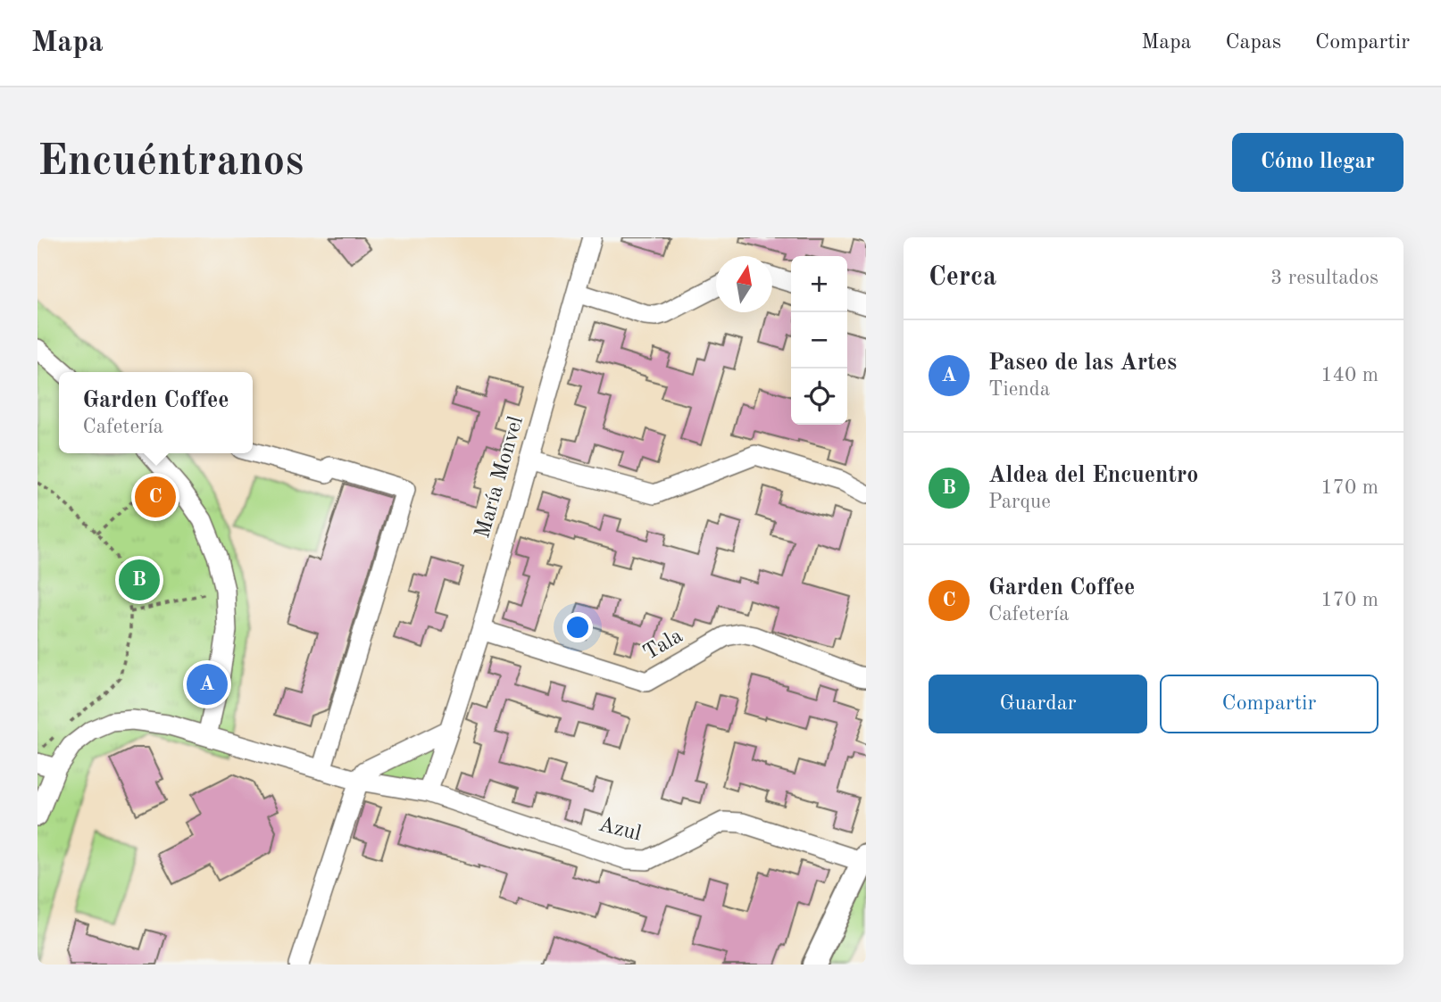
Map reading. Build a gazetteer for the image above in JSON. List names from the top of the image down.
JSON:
{
  "streets": {
    "street": ["María Monvel", "Tala", "Azul"]
  },
  "crossings": [
    ["María Monvel", "Tala"],
    ["María Monvel", "Azul"]
  ],
  "north": "top",
  "page": {
    "header": "Mapa",
    "nav": ["Mapa", "Capas", "Compartir"],
    "buttons": [
      "Cómo llegar",
      ["Guardar", "Compartir"]
    ],
    "title": "Encuéntranos",
    "heading": ["Cerca", "3 resultados"],
    "map_buttons": ["+", "−"],
    "list": [
      {
        "mark": "A",
        "name": "Paseo de las Artes",
        "note": "Tienda",
        "value": "140 m"
      },
      {
        "mark": "B",
        "name": "Aldea del Encuentro",
        "note": "Parque",
        "value": "170 m"
      },
      {
        "mark": "C",
        "name": "Garden Coffee",
        "note": "Cafetería",
        "value": "170 m"
      }
    ],
    "popup": ["Garden Coffee", "Cafetería"],
    "pins": ["C", "B", "A"]
  }
}
